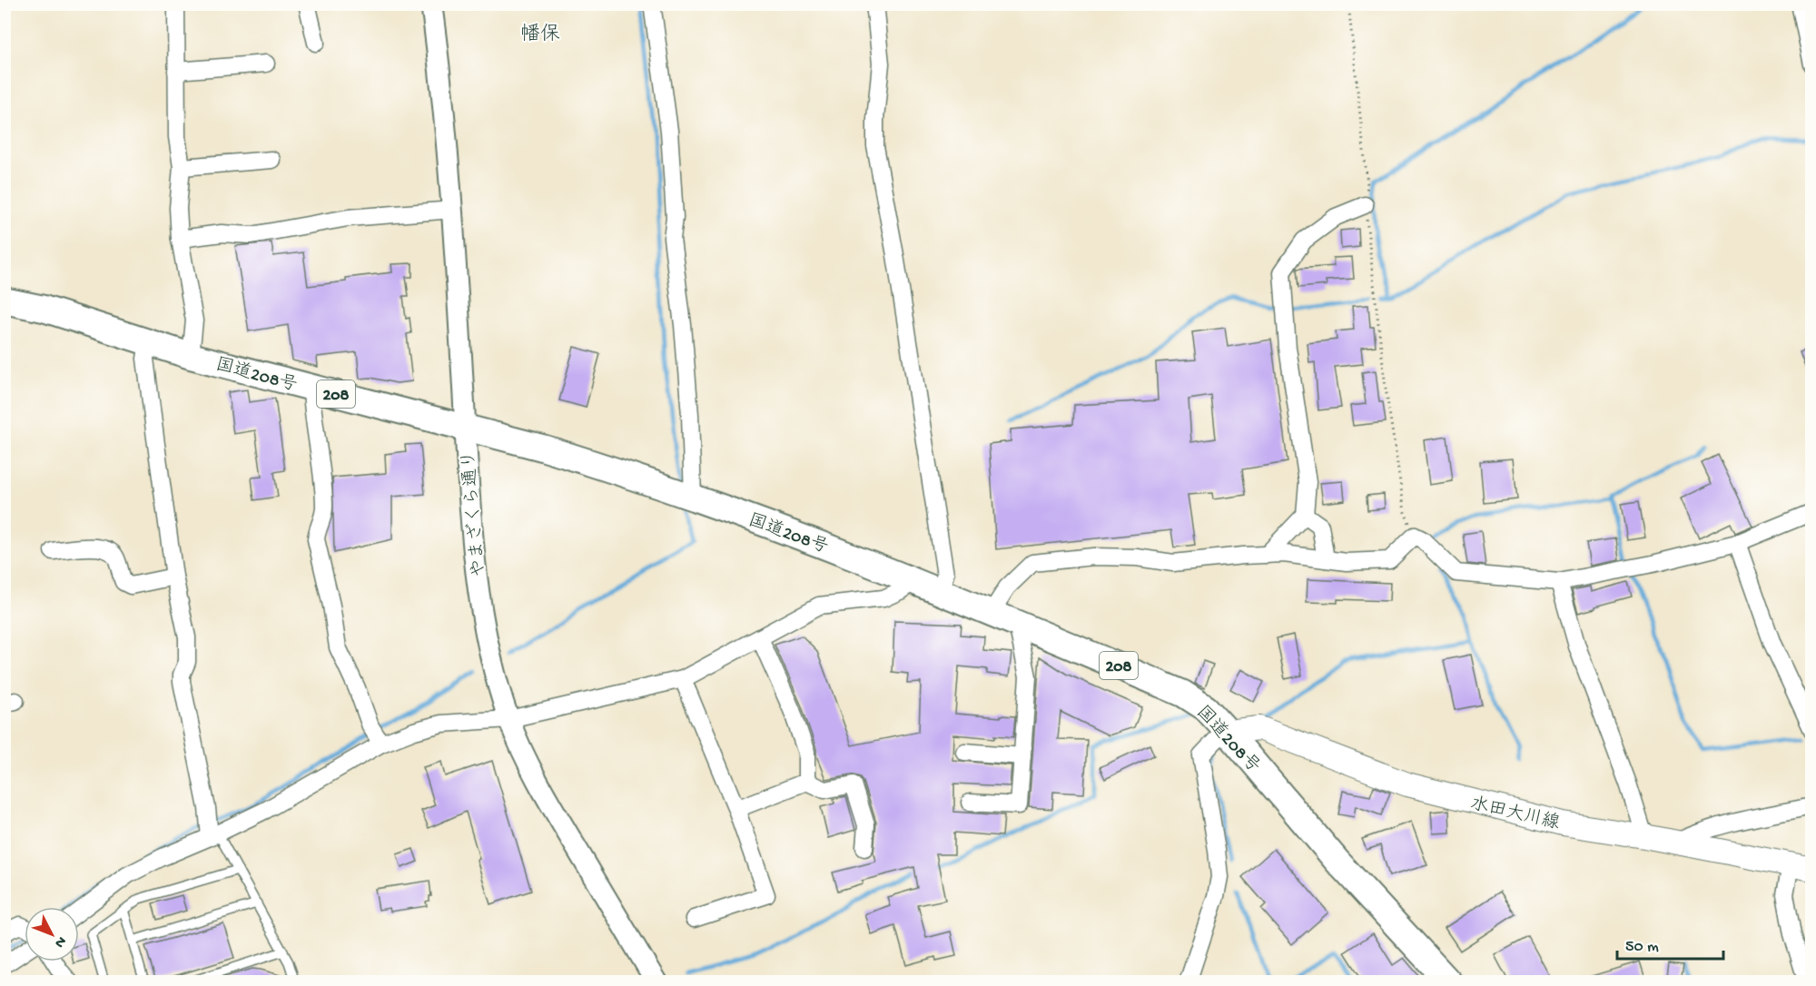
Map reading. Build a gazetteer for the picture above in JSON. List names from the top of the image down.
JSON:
{
  "streets": {
    "highway": ["国道208号", "208"],
    "main road": ["水田大川線"],
    "street": ["やまざくら通り"]
  },
  "crossings": [
    ["国道208号", "やまざくら通り"],
    ["国道208号", "水田大川線"]
  ],
  "districts": ["幡保"],
  "scale_bar": "50 m",
  "north": "bottom right"
}
